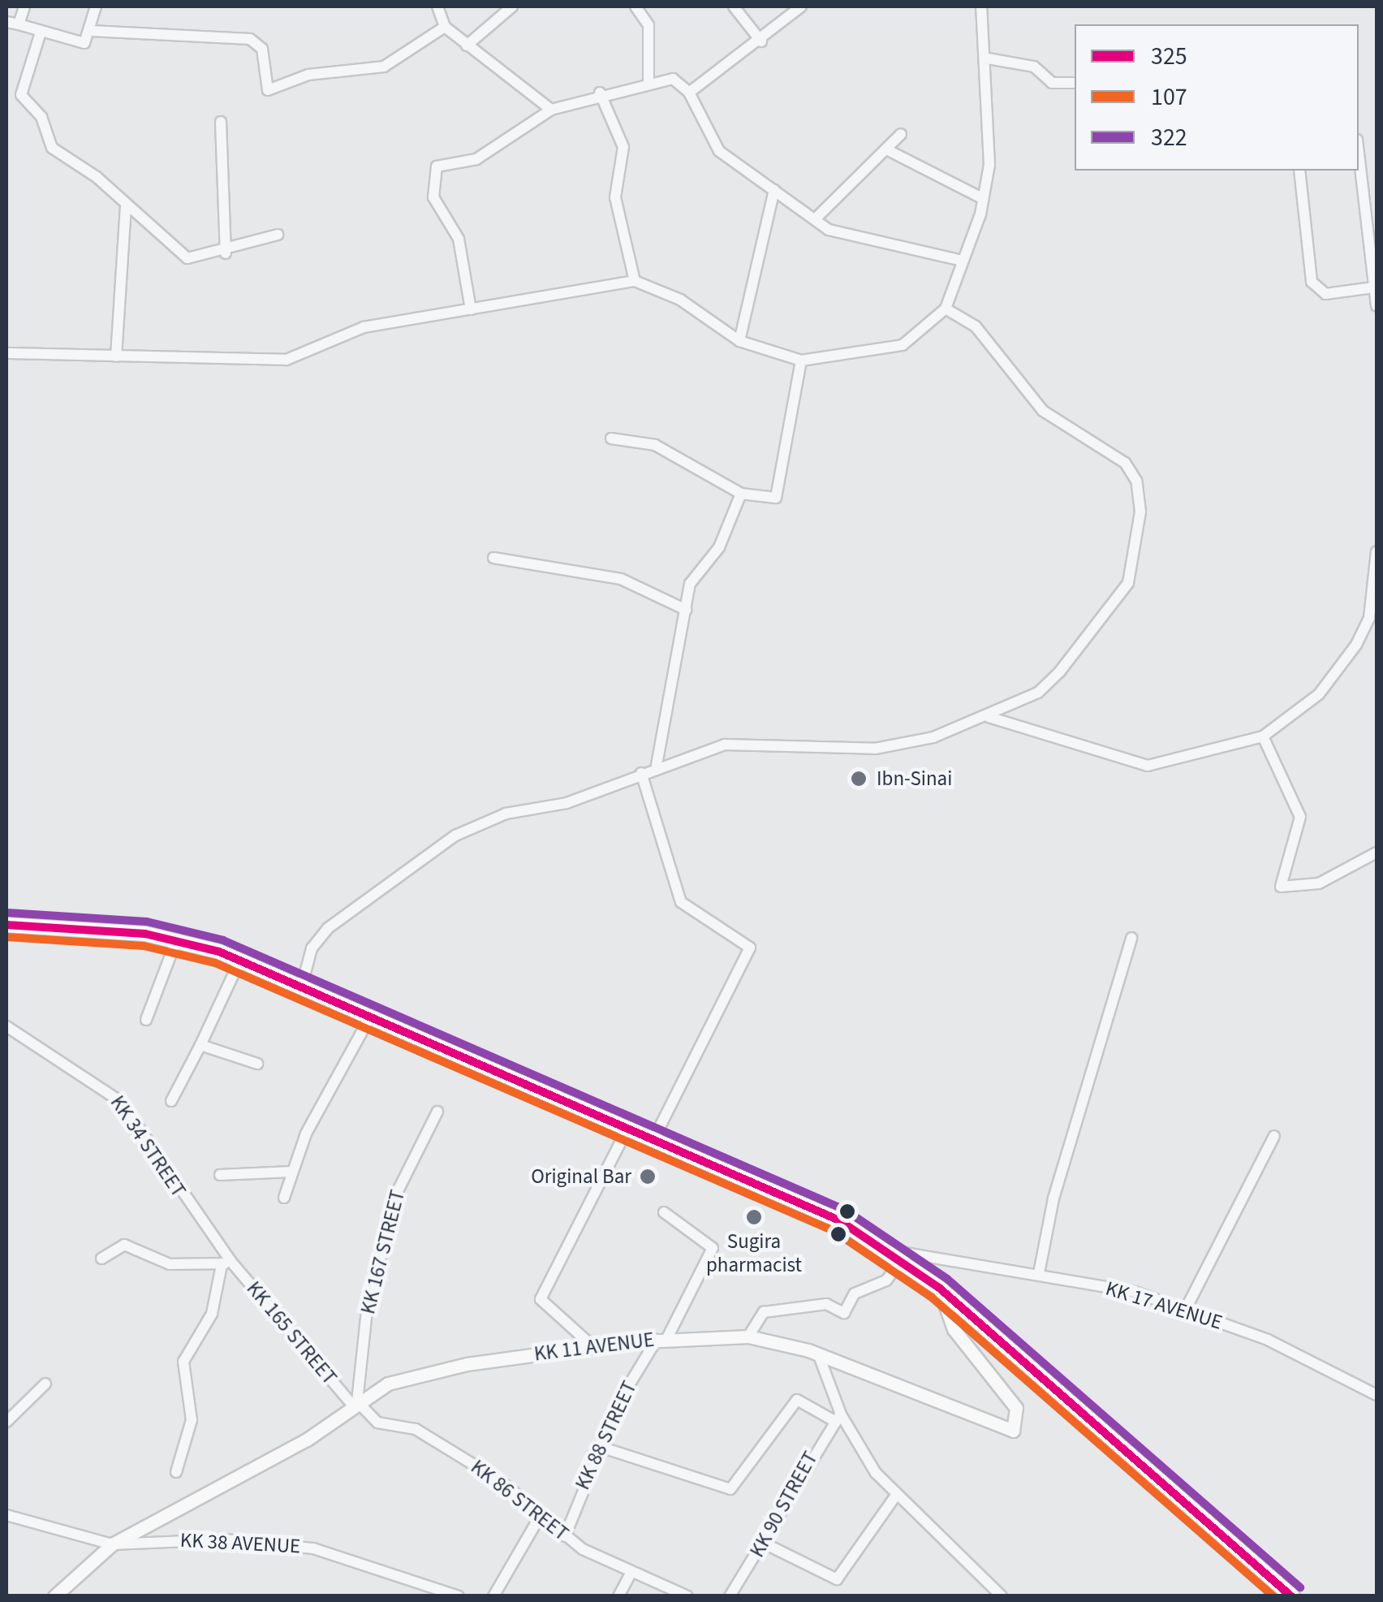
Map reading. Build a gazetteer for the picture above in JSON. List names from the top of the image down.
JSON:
{
  "streets": {
    "main road": ["KK 11 AVENUE"],
    "street": [
      "KK 34 STREET",
      "KK 167 STREET",
      "KK 17 AVENUE",
      "KK 165 STREET",
      "KK 88 STREET",
      "KK 86 STREET",
      "KK 90 STREET",
      "KK 38 AVENUE"
    ]
  },
  "crossings": [
    ["KK 34 STREET", "KK 165 STREET"],
    ["KK 167 STREET", "KK 165 STREET"],
    ["KK 167 STREET", "KK 11 AVENUE"],
    ["KK 167 STREET", "KK 86 STREET"],
    ["KK 165 STREET", "KK 11 AVENUE"],
    ["KK 165 STREET", "KK 86 STREET"],
    ["KK 11 AVENUE", "KK 88 STREET"],
    ["KK 11 AVENUE", "KK 86 STREET"],
    ["KK 11 AVENUE", "KK 38 AVENUE"],
    ["KK 88 STREET", "KK 86 STREET"]
  ],
  "places": ["Ibn-Sinai", "Original Bar", "Sugira pharmacist"],
  "lines": ["transit line 322", "transit line 325", "transit line 107"],
  "legend": ["325", "107", "322"]
}
